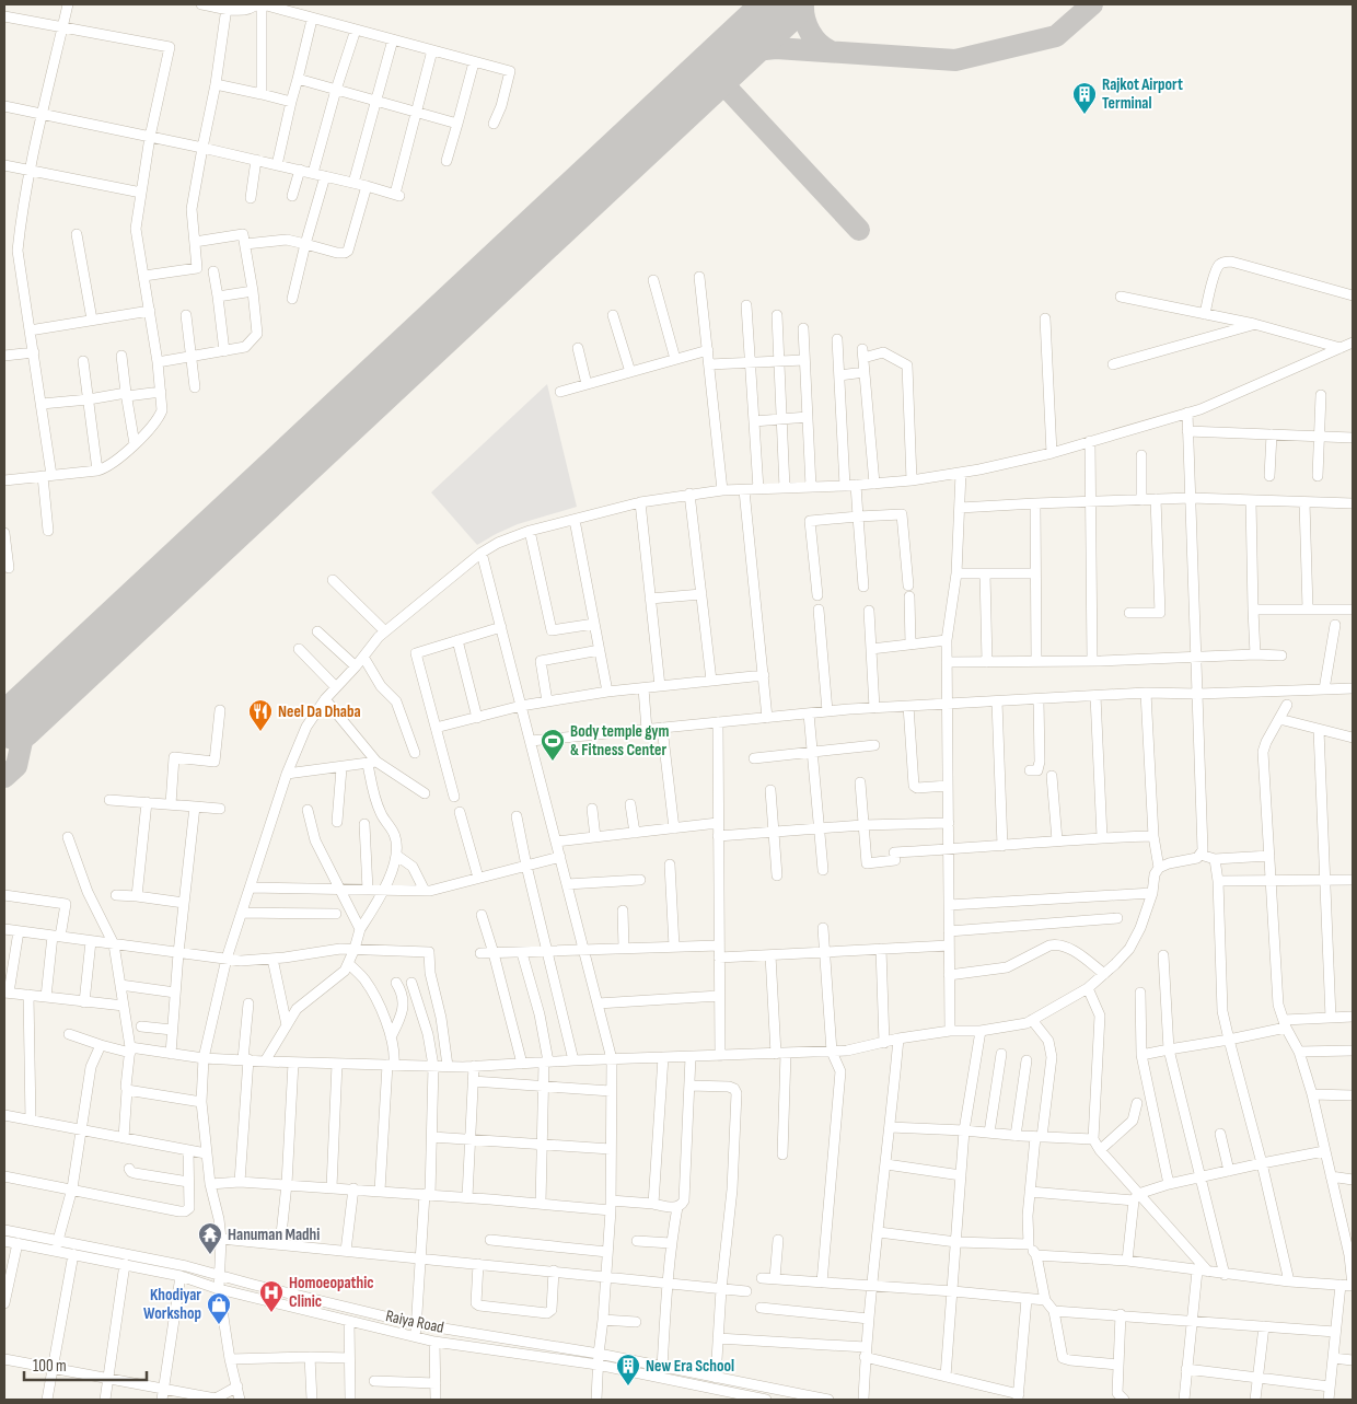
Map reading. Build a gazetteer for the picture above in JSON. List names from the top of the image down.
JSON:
{
  "streets": {
    "street": ["Raiya Road"]
  },
  "places": {
    "building": ["Rajkot Airport Terminal", "New Era School"],
    "restaurant": ["Neel Da Dhaba"],
    "sports": ["Body temple gym & Fitness Center"],
    "temple": ["Hanuman Madhi"],
    "hospital": ["Homoeopathic Clinic"],
    "shop": ["Khodiyar Workshop"]
  },
  "scale_bar": "100 m"
}
